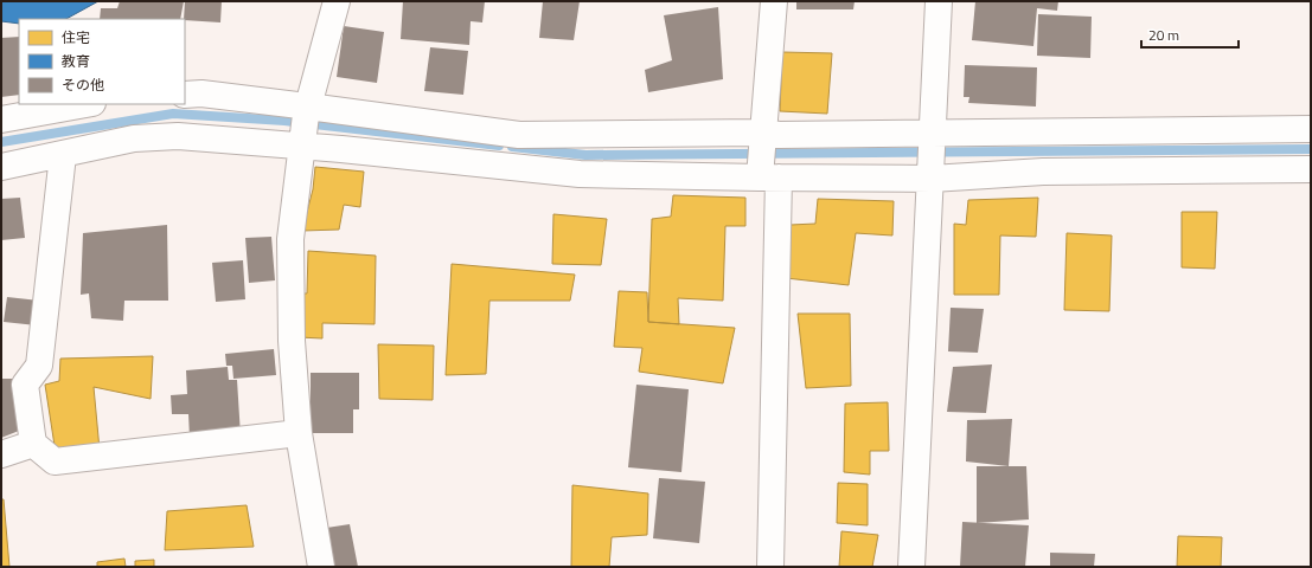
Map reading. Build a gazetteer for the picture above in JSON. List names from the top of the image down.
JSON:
{
  "legend": ["住宅", "教育", "その他"],
  "scale_bar": "20 m"
}
